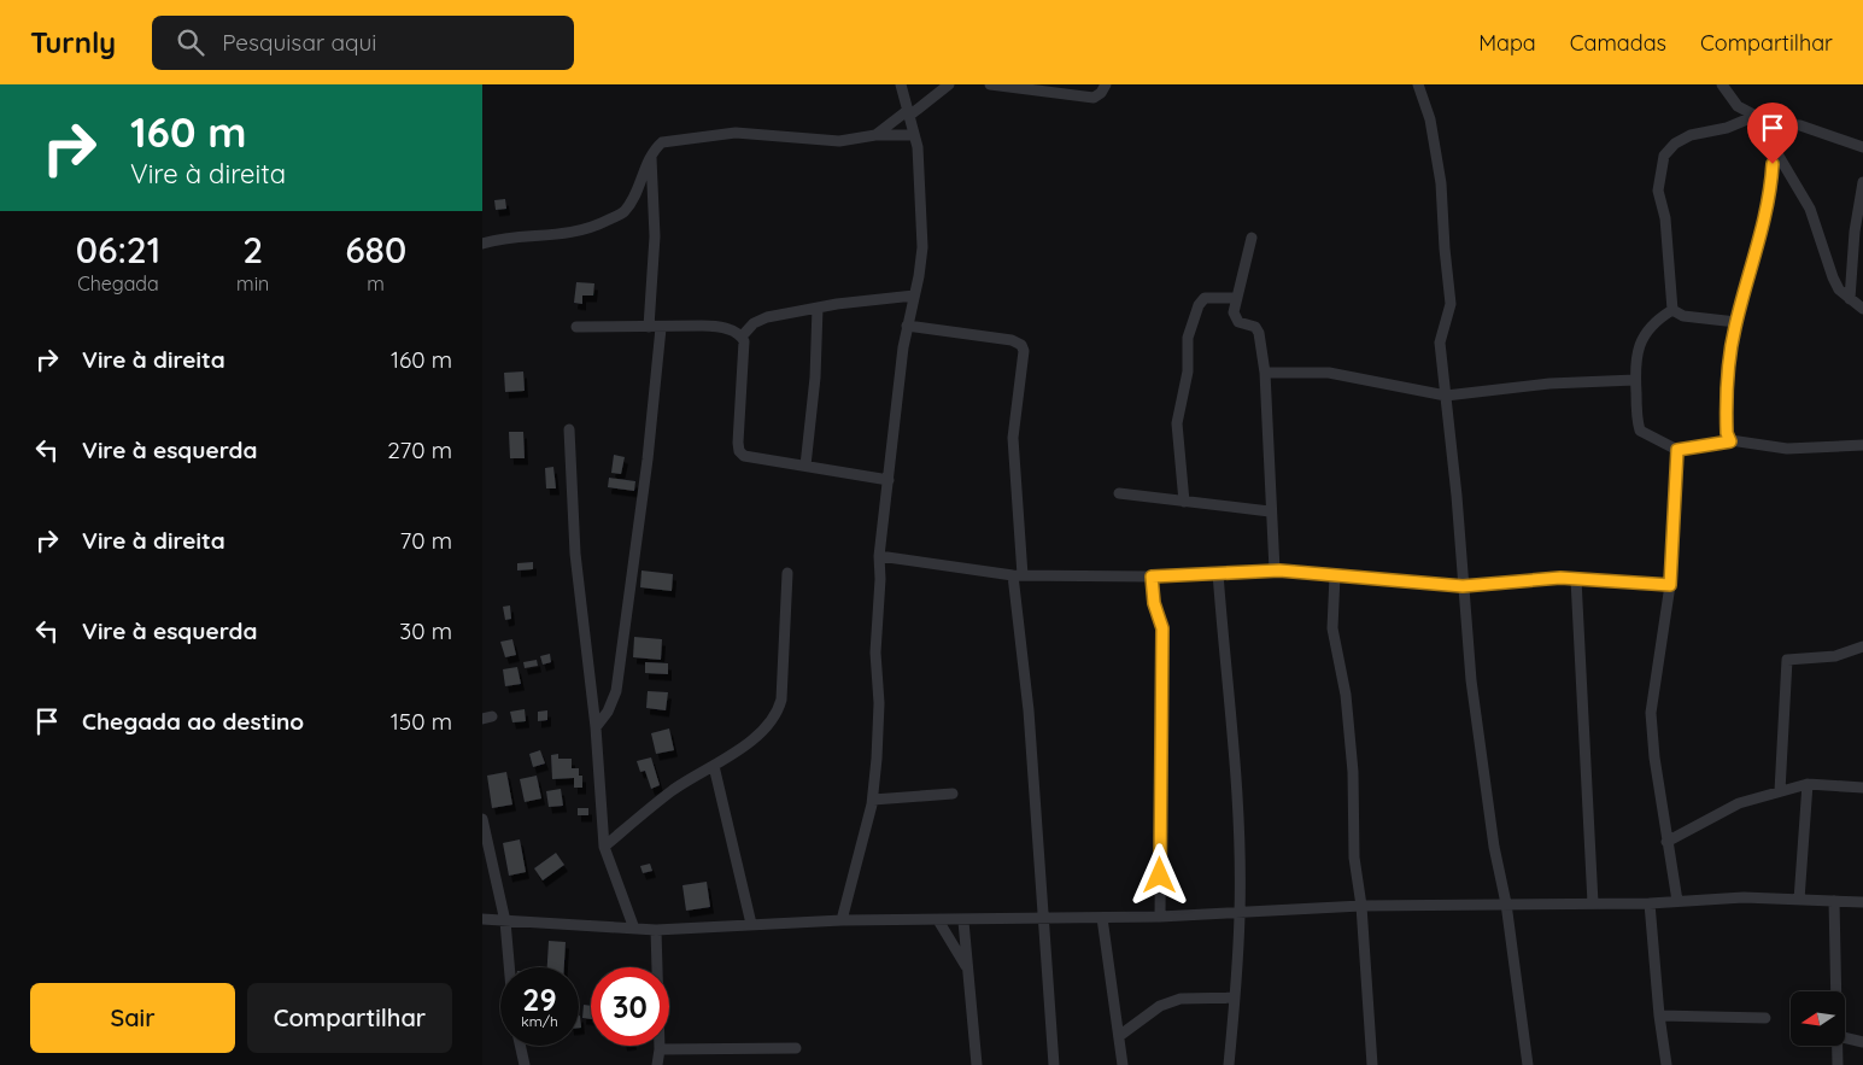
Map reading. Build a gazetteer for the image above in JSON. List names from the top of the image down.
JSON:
{
  "north": "left",
  "page": {
    "header": "Turnly",
    "search": "Pesquisar aqui",
    "nav": ["Mapa", "Camadas", "Compartilhar"],
    "turn": ["160 m", "Vire à direita"],
    "eta": [
      "06:21",
      "Chegada",
      "2",
      "min",
      "680",
      "m"
    ],
    "list": [
      {
        "name": "Vire à direita",
        "value": "160 m"
      },
      {
        "name": "Vire à esquerda",
        "value": "270 m"
      },
      {
        "name": "Vire à direita",
        "value": "70 m"
      },
      {
        "name": "Vire à esquerda",
        "value": "30 m"
      },
      {
        "name": "Chegada ao destino",
        "value": "150 m"
      }
    ],
    "speed": "29 km/h",
    "limit": "30",
    "buttons": ["Sair", "Compartilhar"]
  }
}
